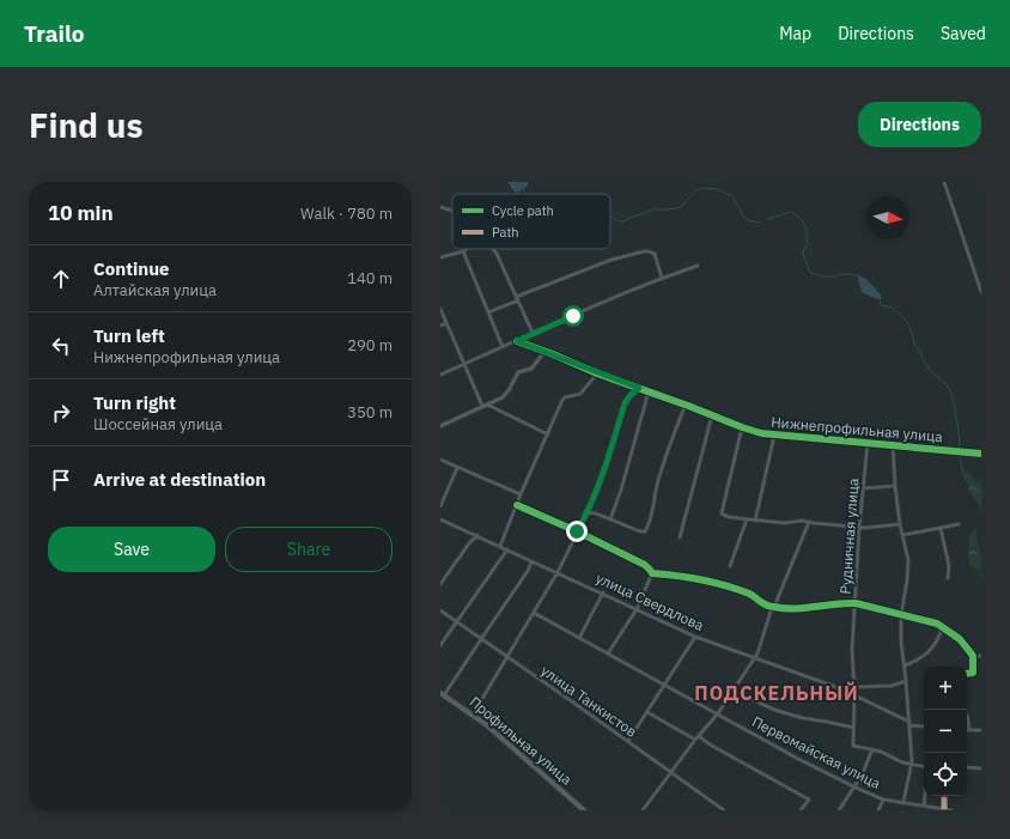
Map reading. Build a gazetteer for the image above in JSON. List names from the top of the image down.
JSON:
{
  "streets": {
    "main road": ["Профильная улица"],
    "street": [
      "Нижнепрофильная улица",
      "Рудничная улица",
      "улица Свердлова",
      "улица Танкистов",
      "Первомайская улица"
    ]
  },
  "crossings": [
    ["Нижнепрофильная улица", "Рудничная улица"],
    ["Рудничная улица", "улица Свердлова"]
  ],
  "districts": ["ПОДСКЕЛЬНЫЙ"],
  "legend": ["Cycle path", "Path"],
  "north": "right",
  "page": {
    "header": "Trailo",
    "nav": ["Map", "Directions", "Saved"],
    "buttons": [
      "Directions",
      ["Save", "Share"]
    ],
    "title": "Find us",
    "heading": ["10 min", "Walk · 780 m"],
    "list": [
      ["Continue", "Алтайская улица", "140 m"],
      ["Turn left", "Нижнепрофильная улица", "290 m"],
      ["Turn right", "Шоссейная улица", "350 m"],
      "Arrive at destination"
    ],
    "map_buttons": ["+", "−"]
  }
}
